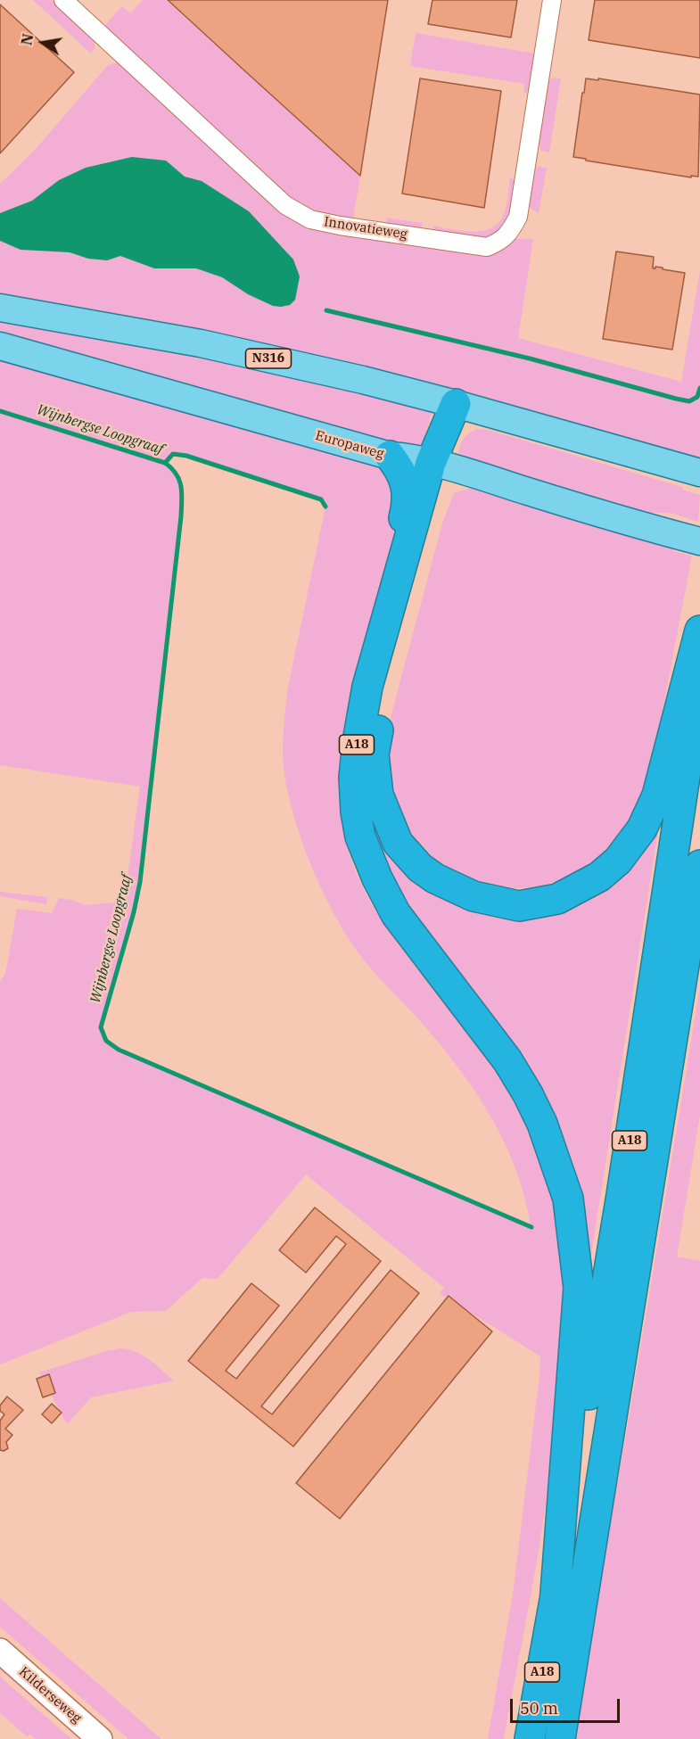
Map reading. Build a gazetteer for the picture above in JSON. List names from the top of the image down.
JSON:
{
  "streets": {
    "highway": ["A18"],
    "main road": ["N316", "Europaweg"],
    "street": ["Innovatieweg", "Kilderseweg"]
  },
  "crossings": [
    ["N316", "A18"],
    ["Europaweg", "A18"]
  ],
  "water": ["Wijnbergse Loopgraaf"],
  "scale_bar": "50 m",
  "north": "left"
}
